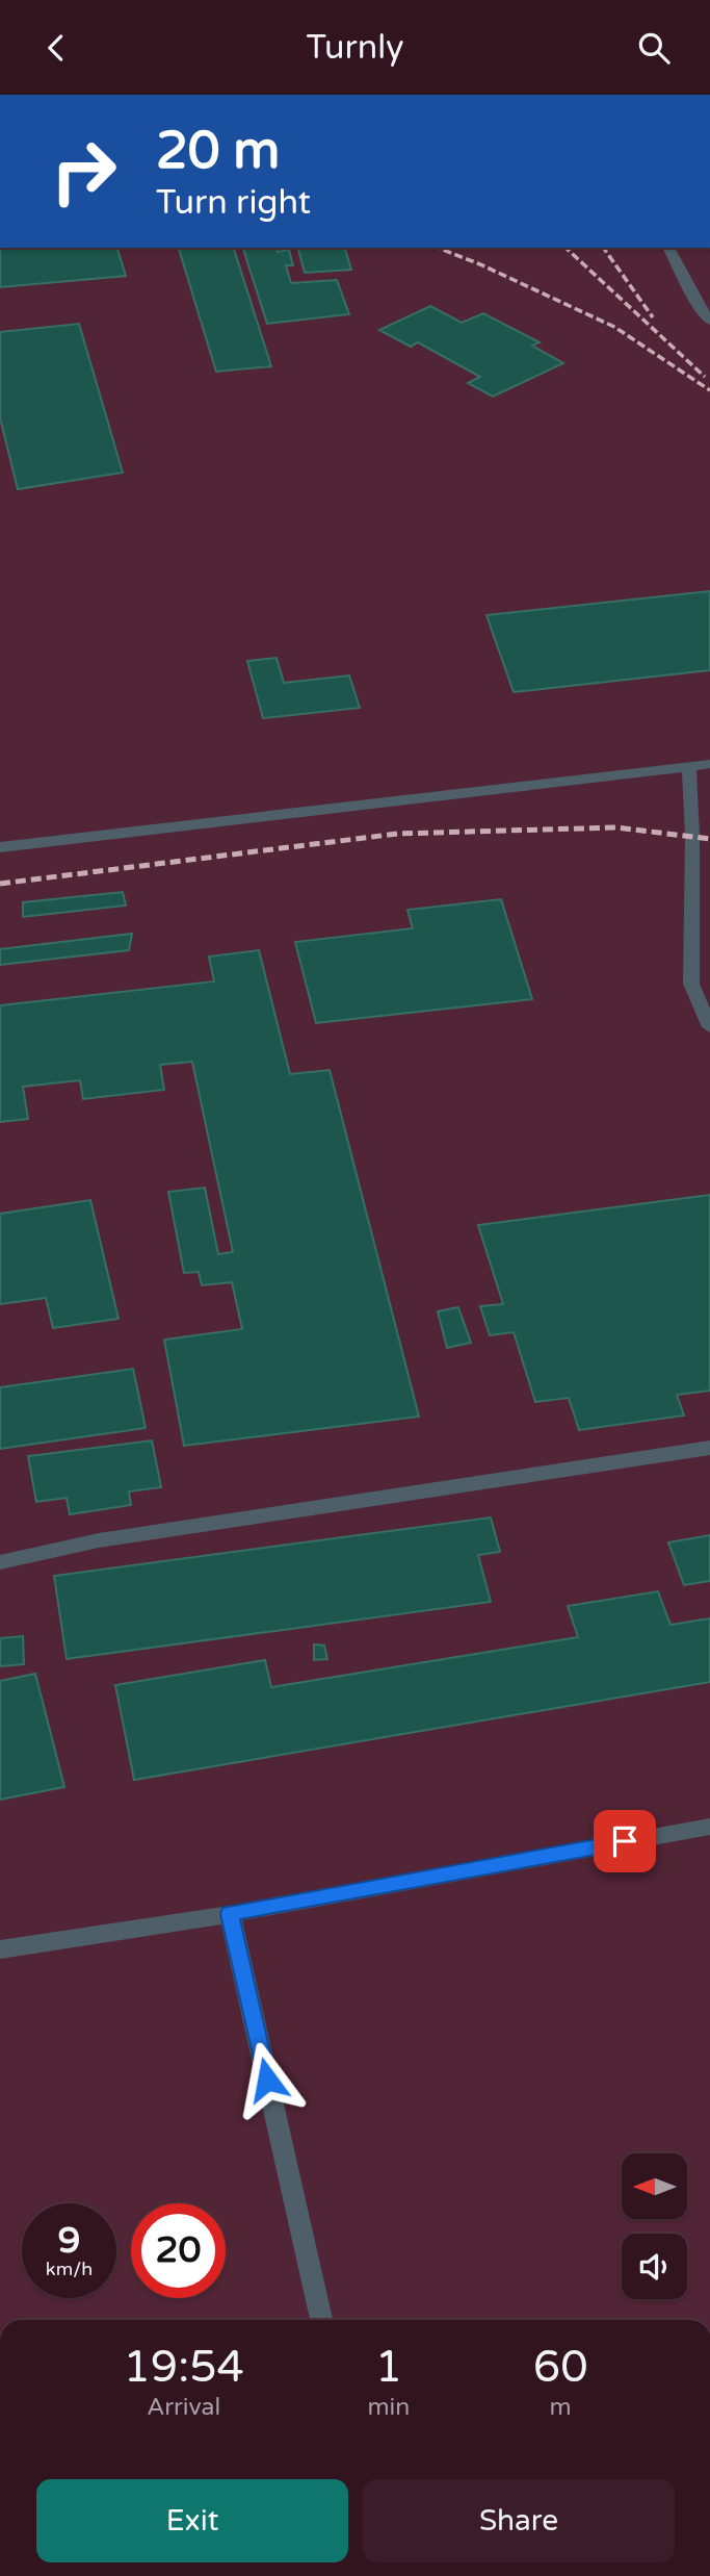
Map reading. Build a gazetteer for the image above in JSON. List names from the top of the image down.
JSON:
{
  "north": "left",
  "page": {
    "header": "Turnly",
    "turn": ["20 m", "Turn right"],
    "speed": "9 km/h",
    "limit": "20",
    "eta": [
      "19:54",
      "Arrival",
      "1",
      "min",
      "60",
      "m"
    ],
    "buttons": ["Exit", "Share"]
  }
}
